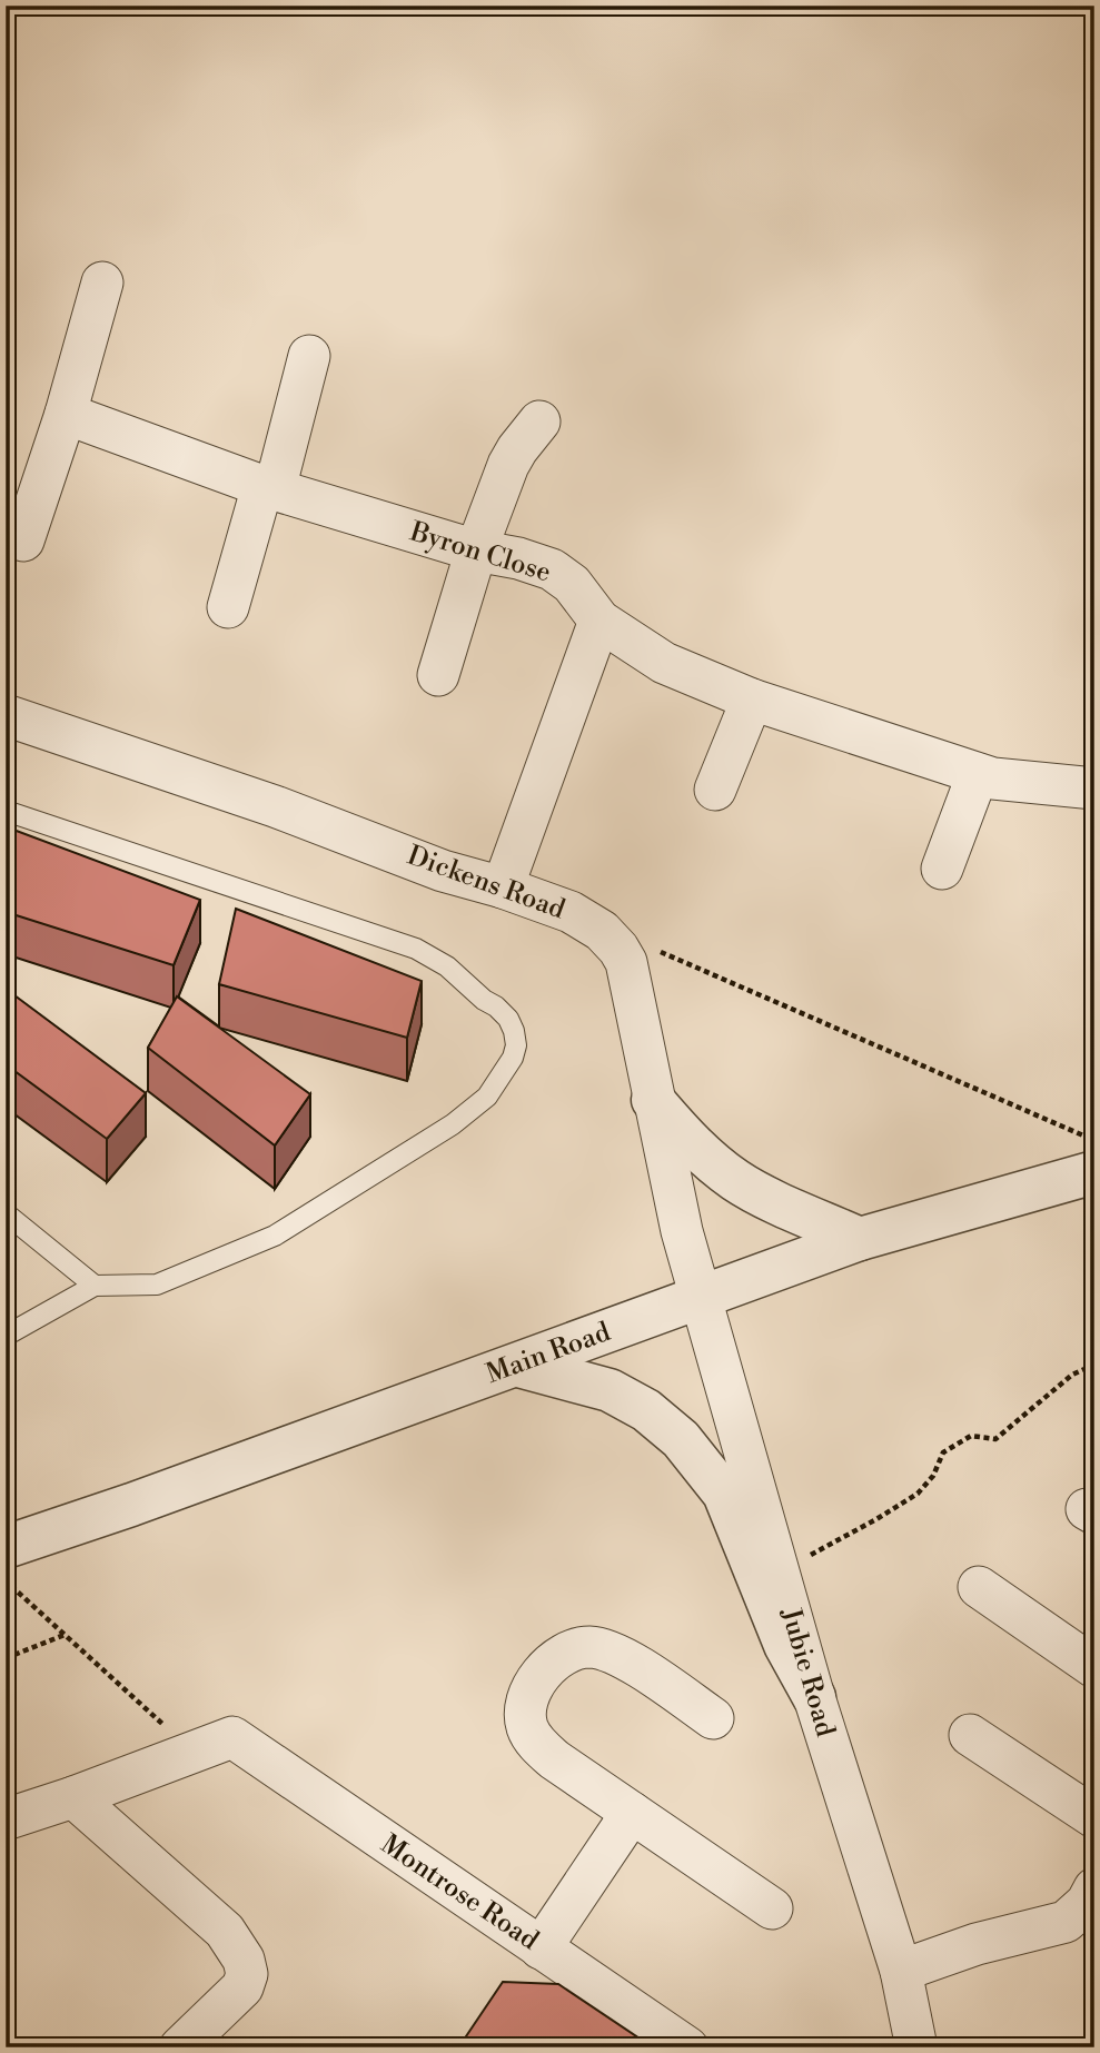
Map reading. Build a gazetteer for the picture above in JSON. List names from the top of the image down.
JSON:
{
  "streets": {
    "street": [
      "Byron Close",
      "Dickens Road",
      "Main Road",
      "Jubie Road",
      "Montrose Road"
    ]
  },
  "crossings": [
    ["Dickens Road", "Main Road"],
    ["Dickens Road", "Jubie Road"],
    ["Main Road", "Jubie Road"]
  ]
}
